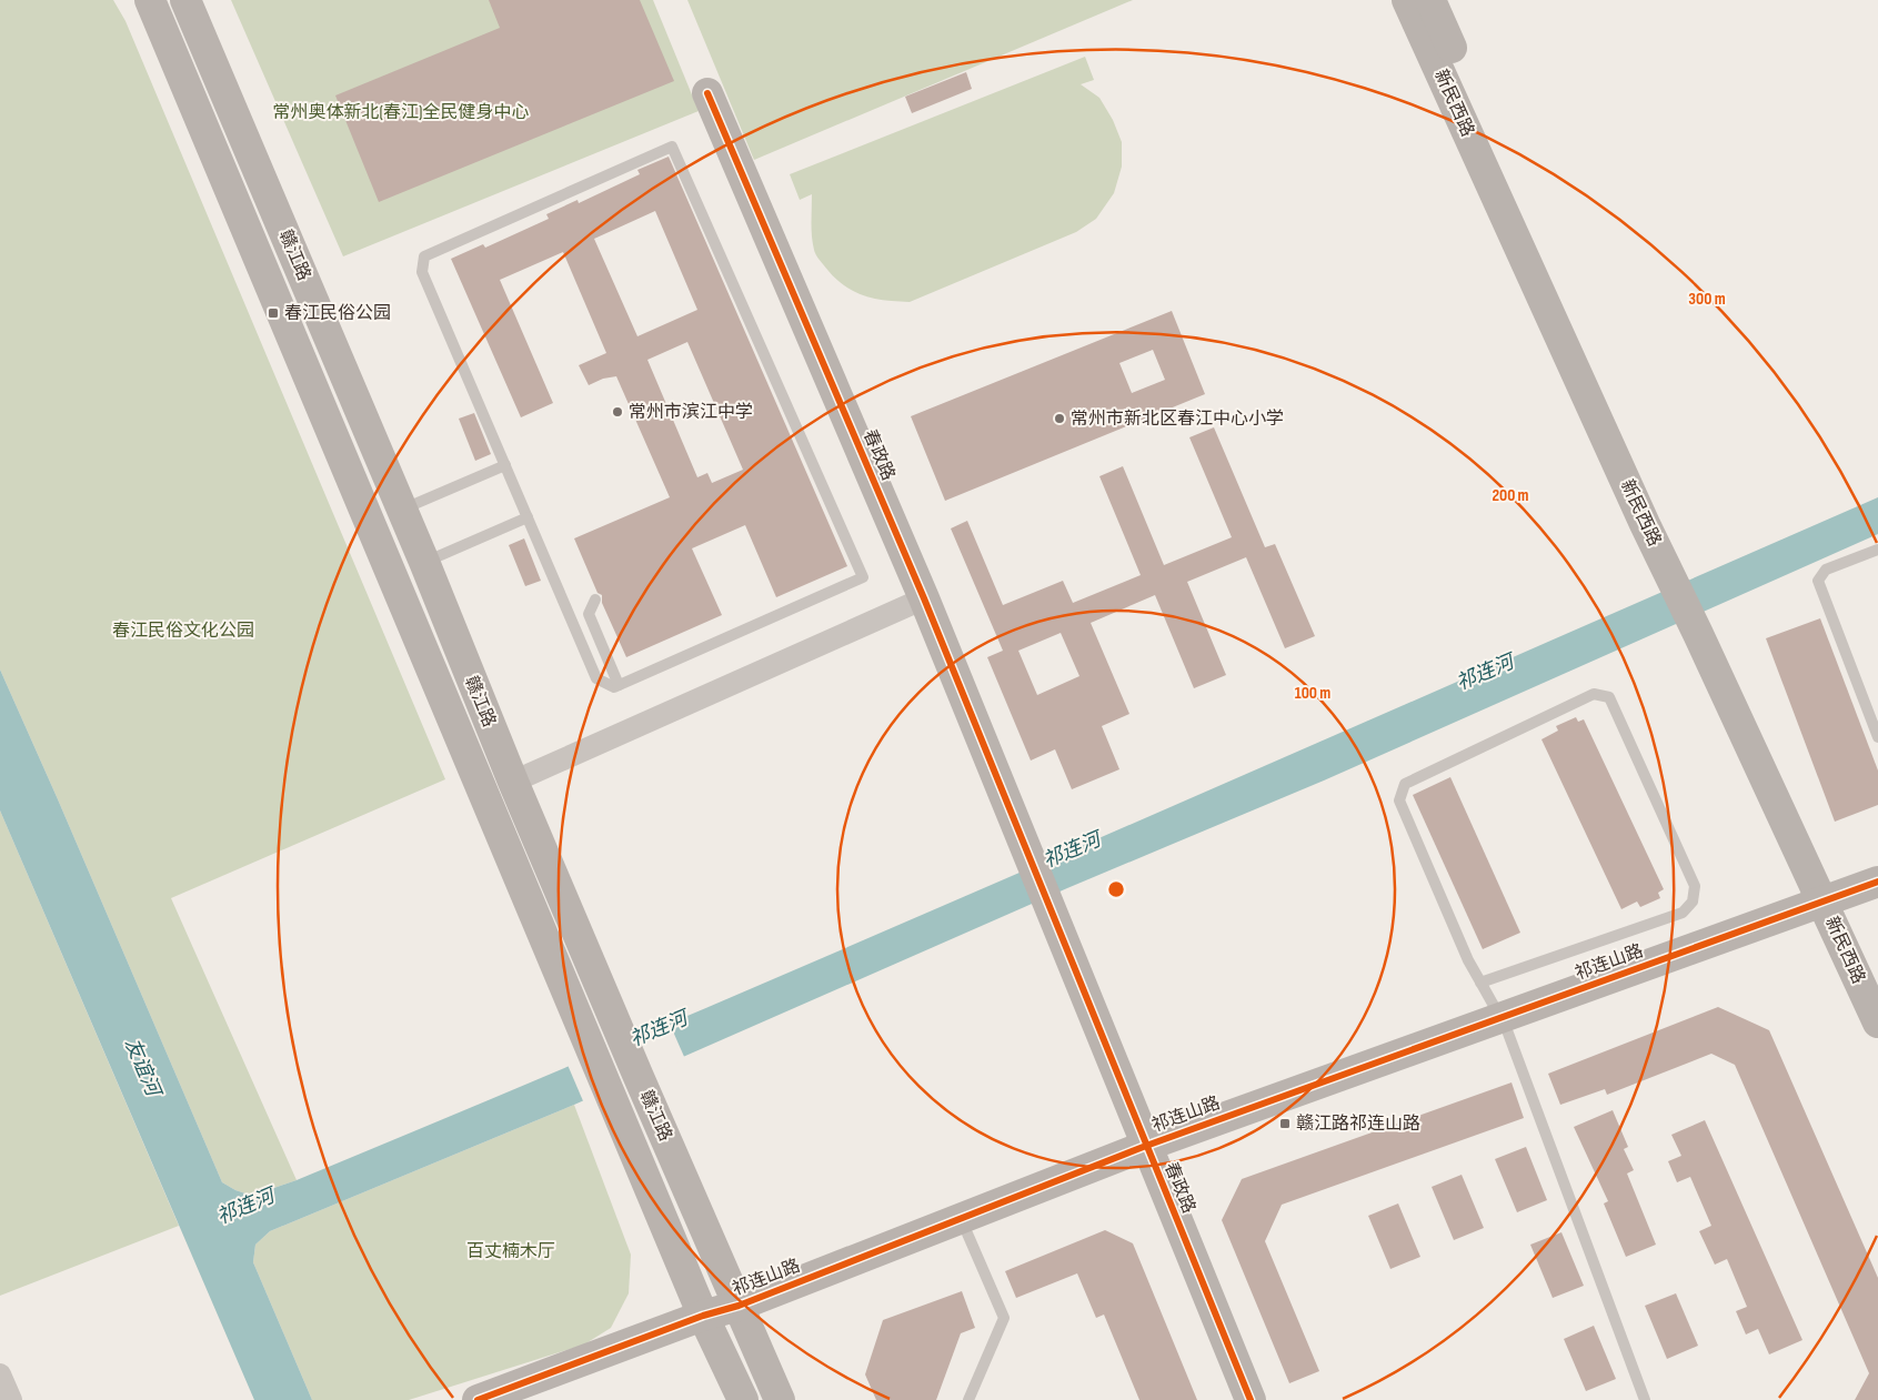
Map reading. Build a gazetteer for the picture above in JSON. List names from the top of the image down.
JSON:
{
  "streets": {
    "street": [
      "新民西路",
      "赣江路",
      "春政路",
      "祁连山路"
    ]
  },
  "crossings": [
    ["新民西路", "祁连山路"],
    ["赣江路", "祁连山路"],
    ["春政路", "祁连山路"]
  ],
  "water": ["祁连河", "友谊河"],
  "parks": ["常州奥体新北(春江)全民健身中心", "春江民俗文化公园", "百丈楠木厅"],
  "places": {
    "transit": ["春江民俗公园", "赣江路祁连山路"],
    "other": ["常州市滨江中学", "常州市新北区春江中心小学"]
  },
  "rings": ["300 m", "200 m", "100 m"]
}
